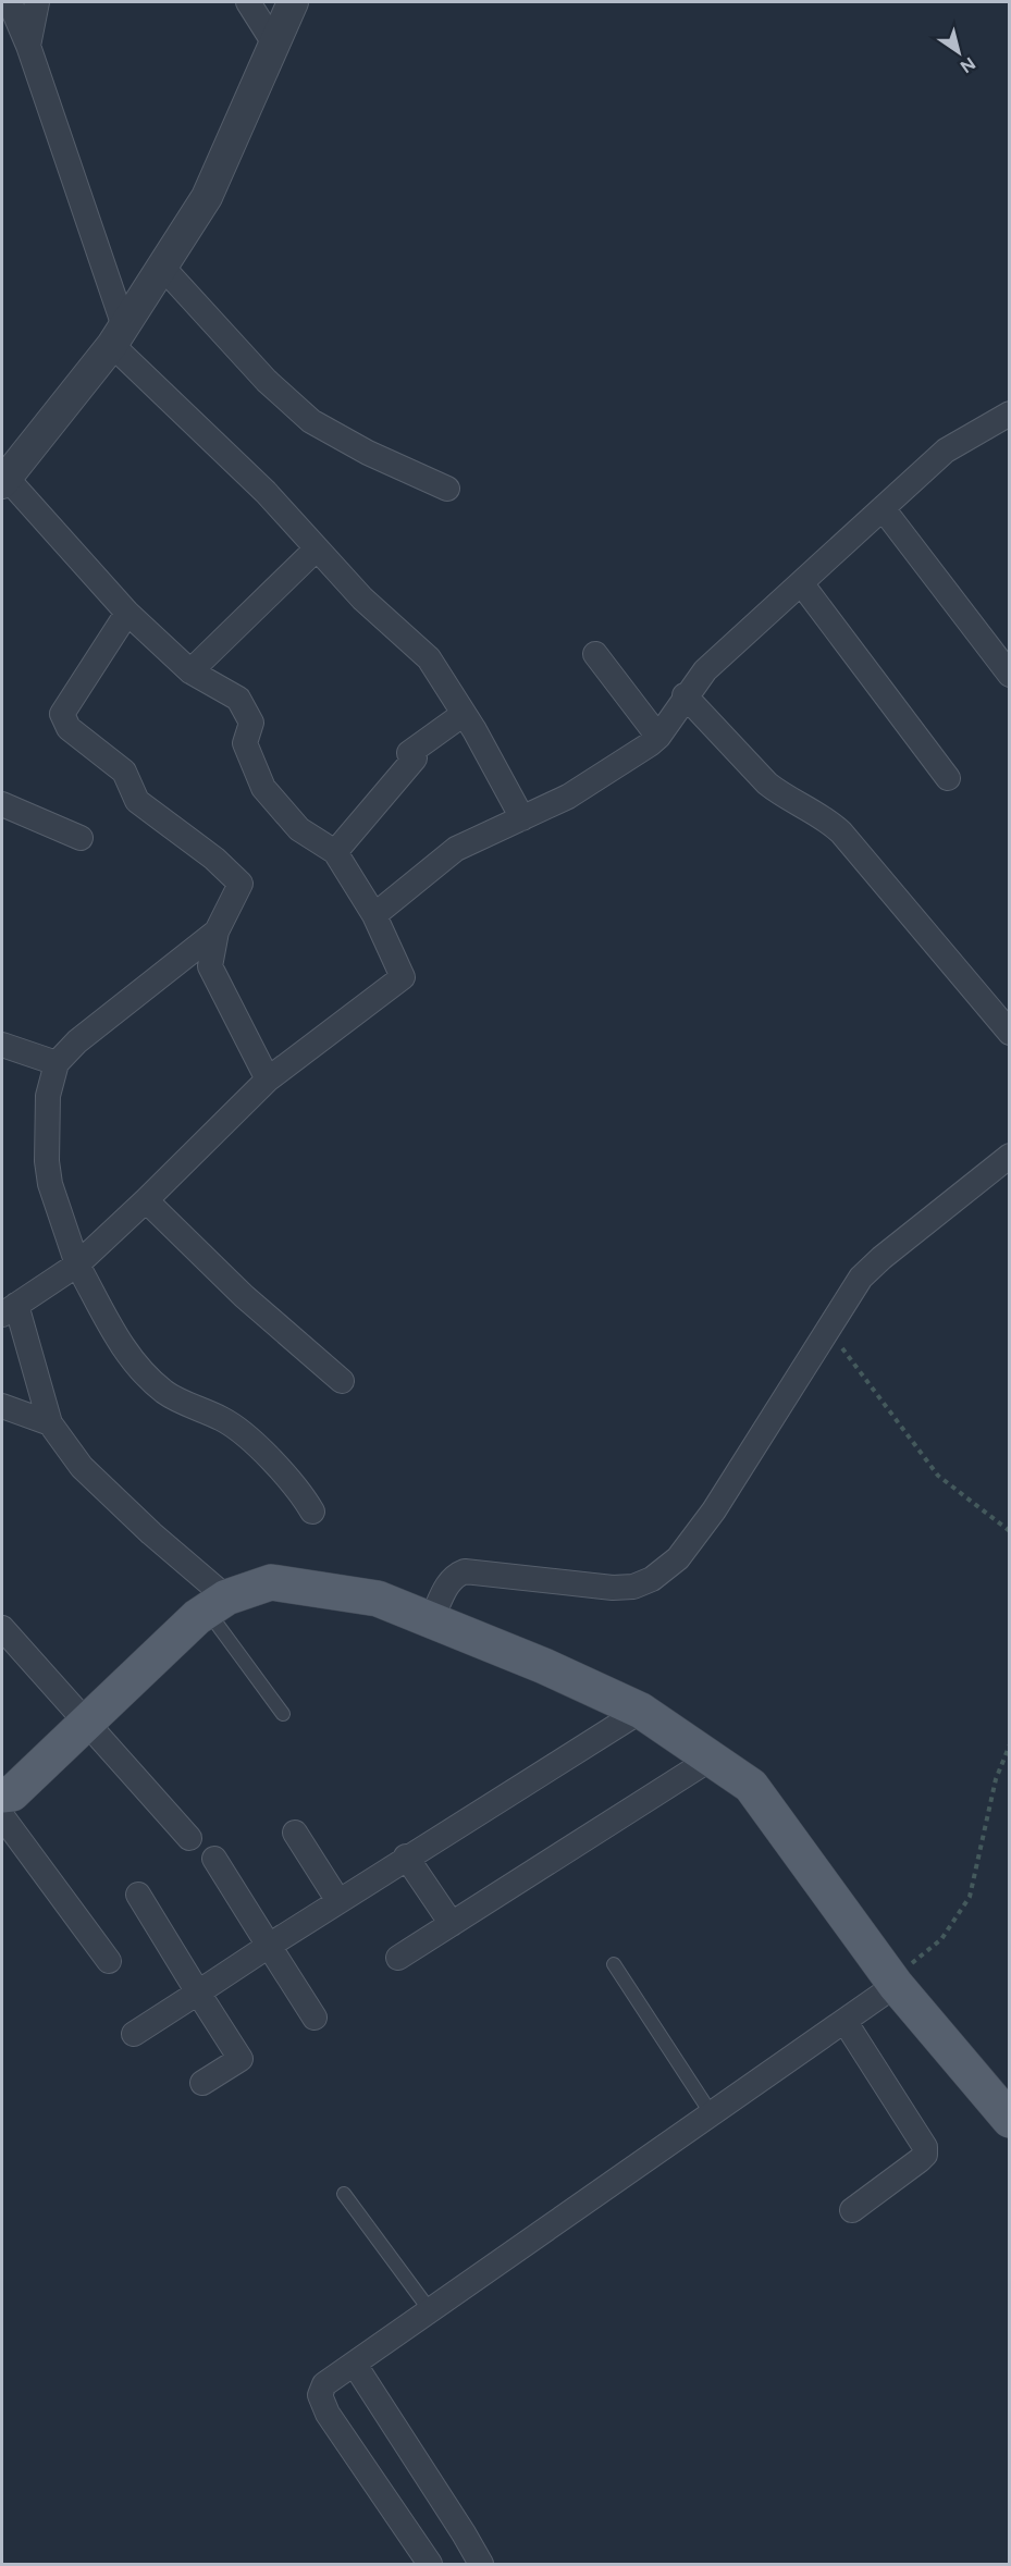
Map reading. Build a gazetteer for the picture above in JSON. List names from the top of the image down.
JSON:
{
  "north": "bottom right"
}
